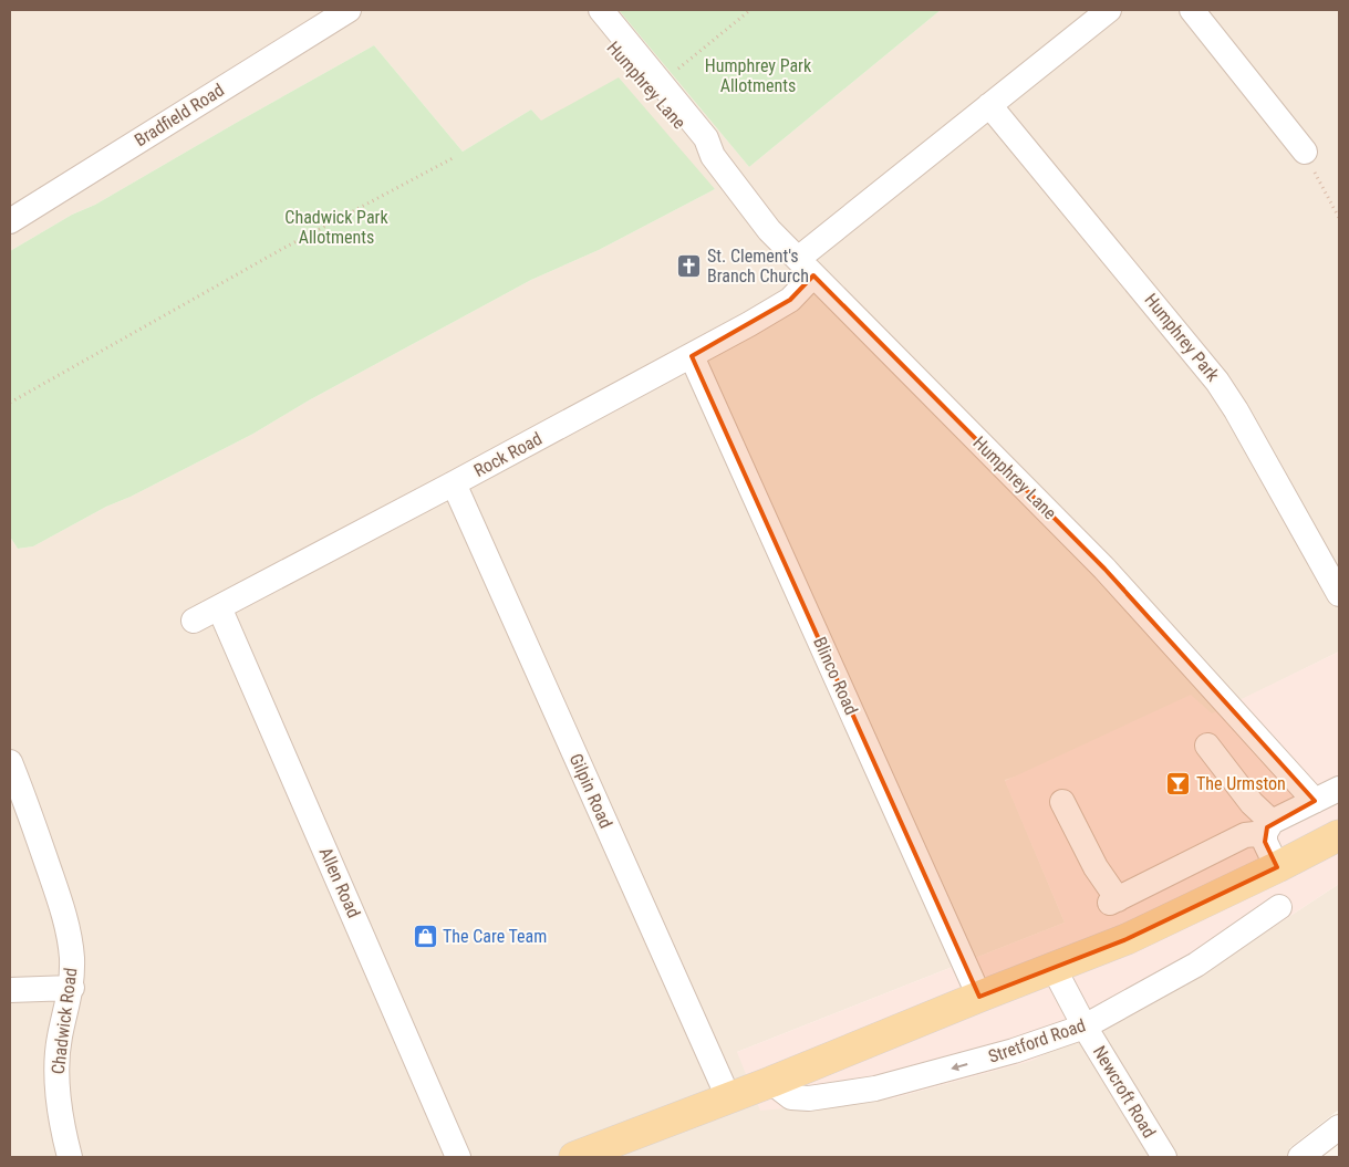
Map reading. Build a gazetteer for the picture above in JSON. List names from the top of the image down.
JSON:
{
  "streets": {
    "street": [
      "Humphrey Lane",
      "Bradfield Road",
      "Humphrey Park",
      "Rock Road",
      "Blinco Road",
      "Gilpin Road",
      "Allen Road",
      "Chadwick Road",
      "Stretford Road",
      "Newcroft Road"
    ]
  },
  "crossings": [
    ["Humphrey Lane", "Rock Road"],
    ["Rock Road", "Blinco Road"],
    ["Rock Road", "Gilpin Road"],
    ["Rock Road", "Allen Road"],
    ["Stretford Road", "Newcroft Road"]
  ],
  "one_way": ["Stretford Road"],
  "parks": ["Humphrey Park Allotments", "Chadwick Park Allotments"],
  "places": {
    "church": ["St. Clement's Branch Church"],
    "bar": ["The Urmston"],
    "shop": ["The Care Team"]
  }
}
